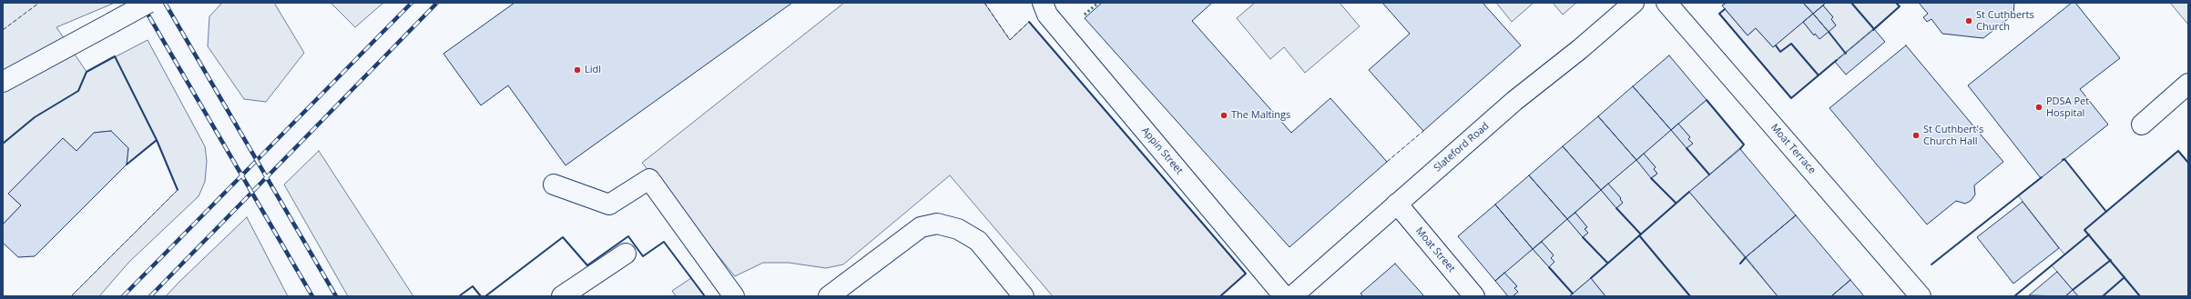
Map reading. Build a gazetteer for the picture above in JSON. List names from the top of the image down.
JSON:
{
  "streets": {
    "street": [
      "Slateford Road",
      "Moat Terrace",
      "Appin Street",
      "Moat Street"
    ]
  },
  "crossings": [
    ["Slateford Road", "Moat Street"]
  ],
  "places": [
    "St Cuthberts Church",
    "Lidl",
    "PDSA Pet Hospital",
    "The Maltings",
    "St Cuthbert's Church Hall"
  ]
}
